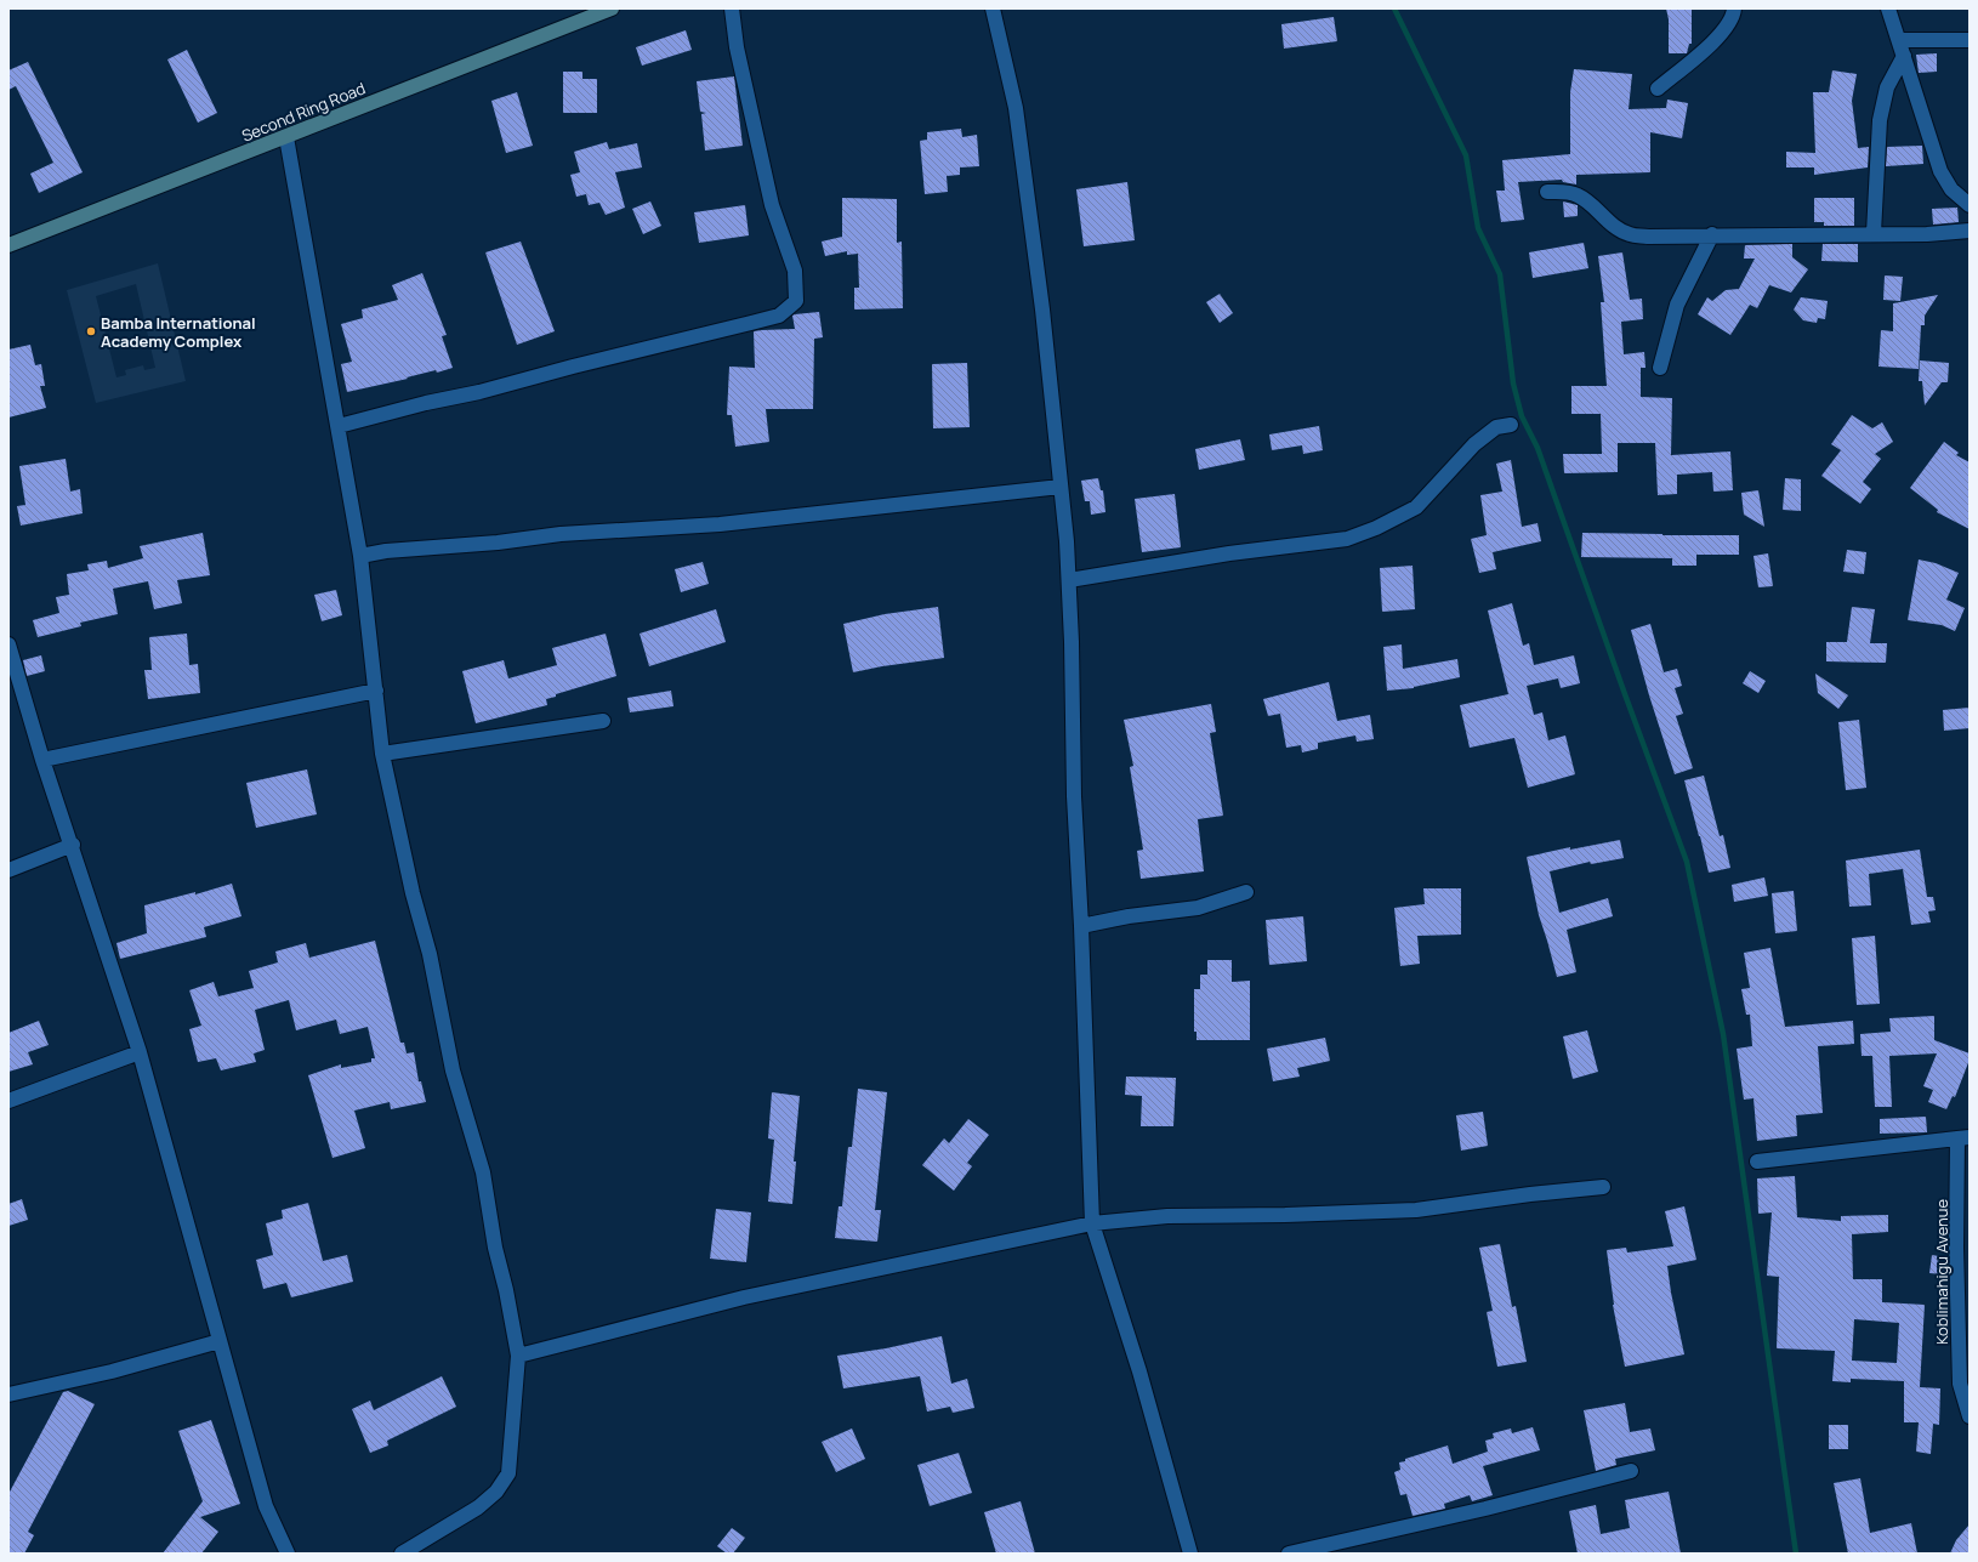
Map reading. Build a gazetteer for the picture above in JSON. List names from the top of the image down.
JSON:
{
  "streets": {
    "street": ["Second Ring Road", "Koblimahigu Avenue"]
  },
  "places": ["Bamba International Academy Complex"]
}
